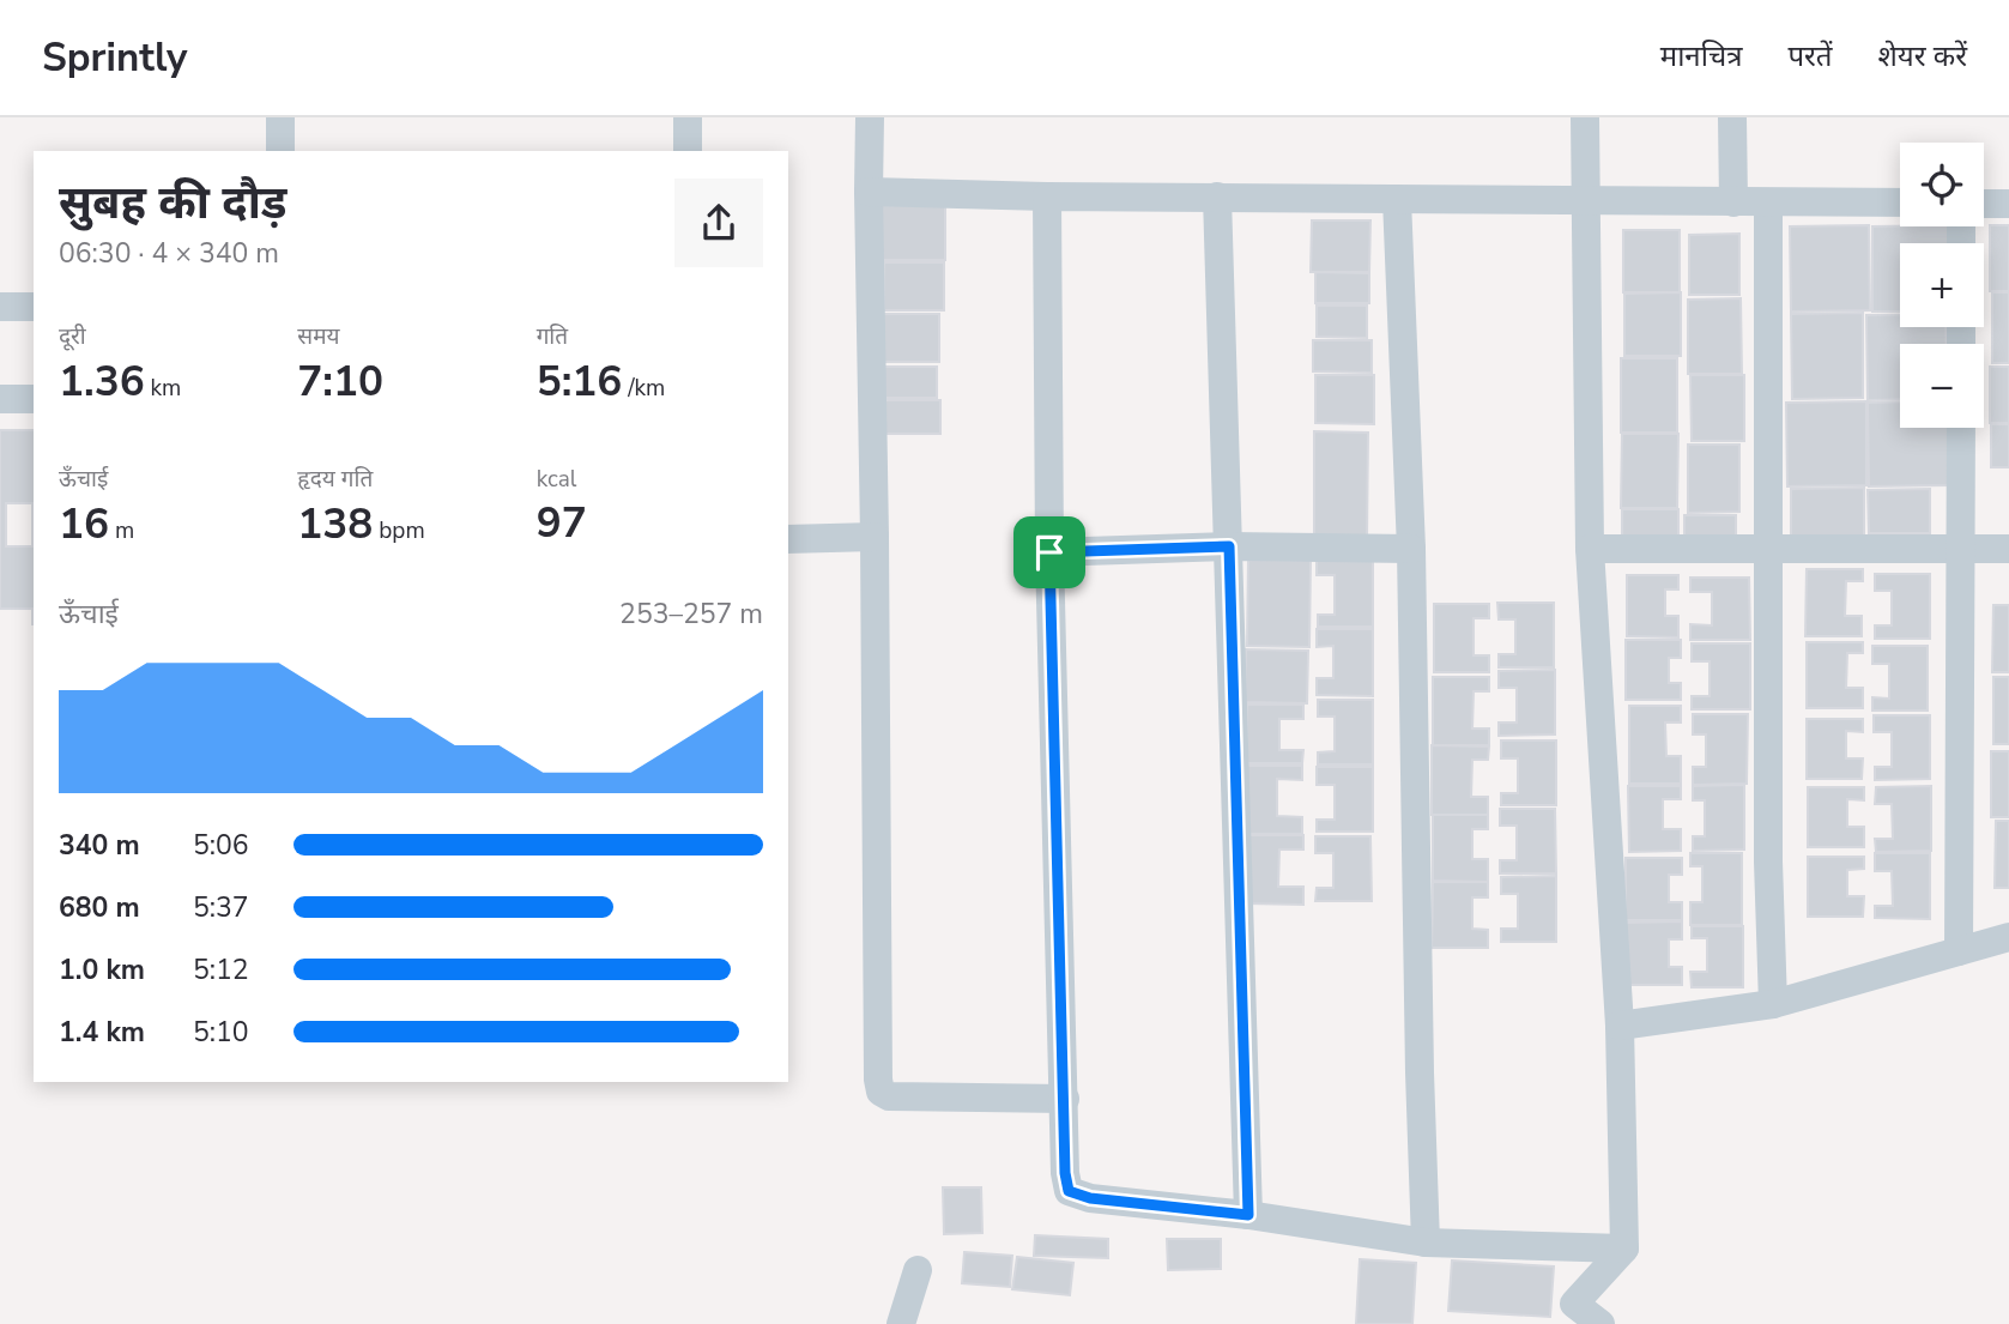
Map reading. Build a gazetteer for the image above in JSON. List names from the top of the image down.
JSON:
{
  "page": {
    "header": "Sprintly",
    "nav": ["मानचित्र", "परतें", "शेयर करें"],
    "map_buttons": ["+", "−"],
    "heading": ["सुबह की दौड़", "06:30 · 4 × 340 m"],
    "stats": [
      ["दूरी", "1.36 km"],
      ["समय", "7:10"],
      ["गति", "5:16 /km"],
      ["ऊँचाई", "16 m"],
      ["हृदय गति", "138 bpm"],
      ["kcal", "97"]
    ],
    "chart": ["ऊँचाई", "253–257 m"],
    "list": [
      {
        "name": "340 m",
        "note": "5:06"
      },
      {
        "name": "680 m",
        "note": "5:37"
      },
      {
        "name": "1.0 km",
        "note": "5:12"
      },
      {
        "name": "1.4 km",
        "note": "5:10"
      }
    ]
  }
}
